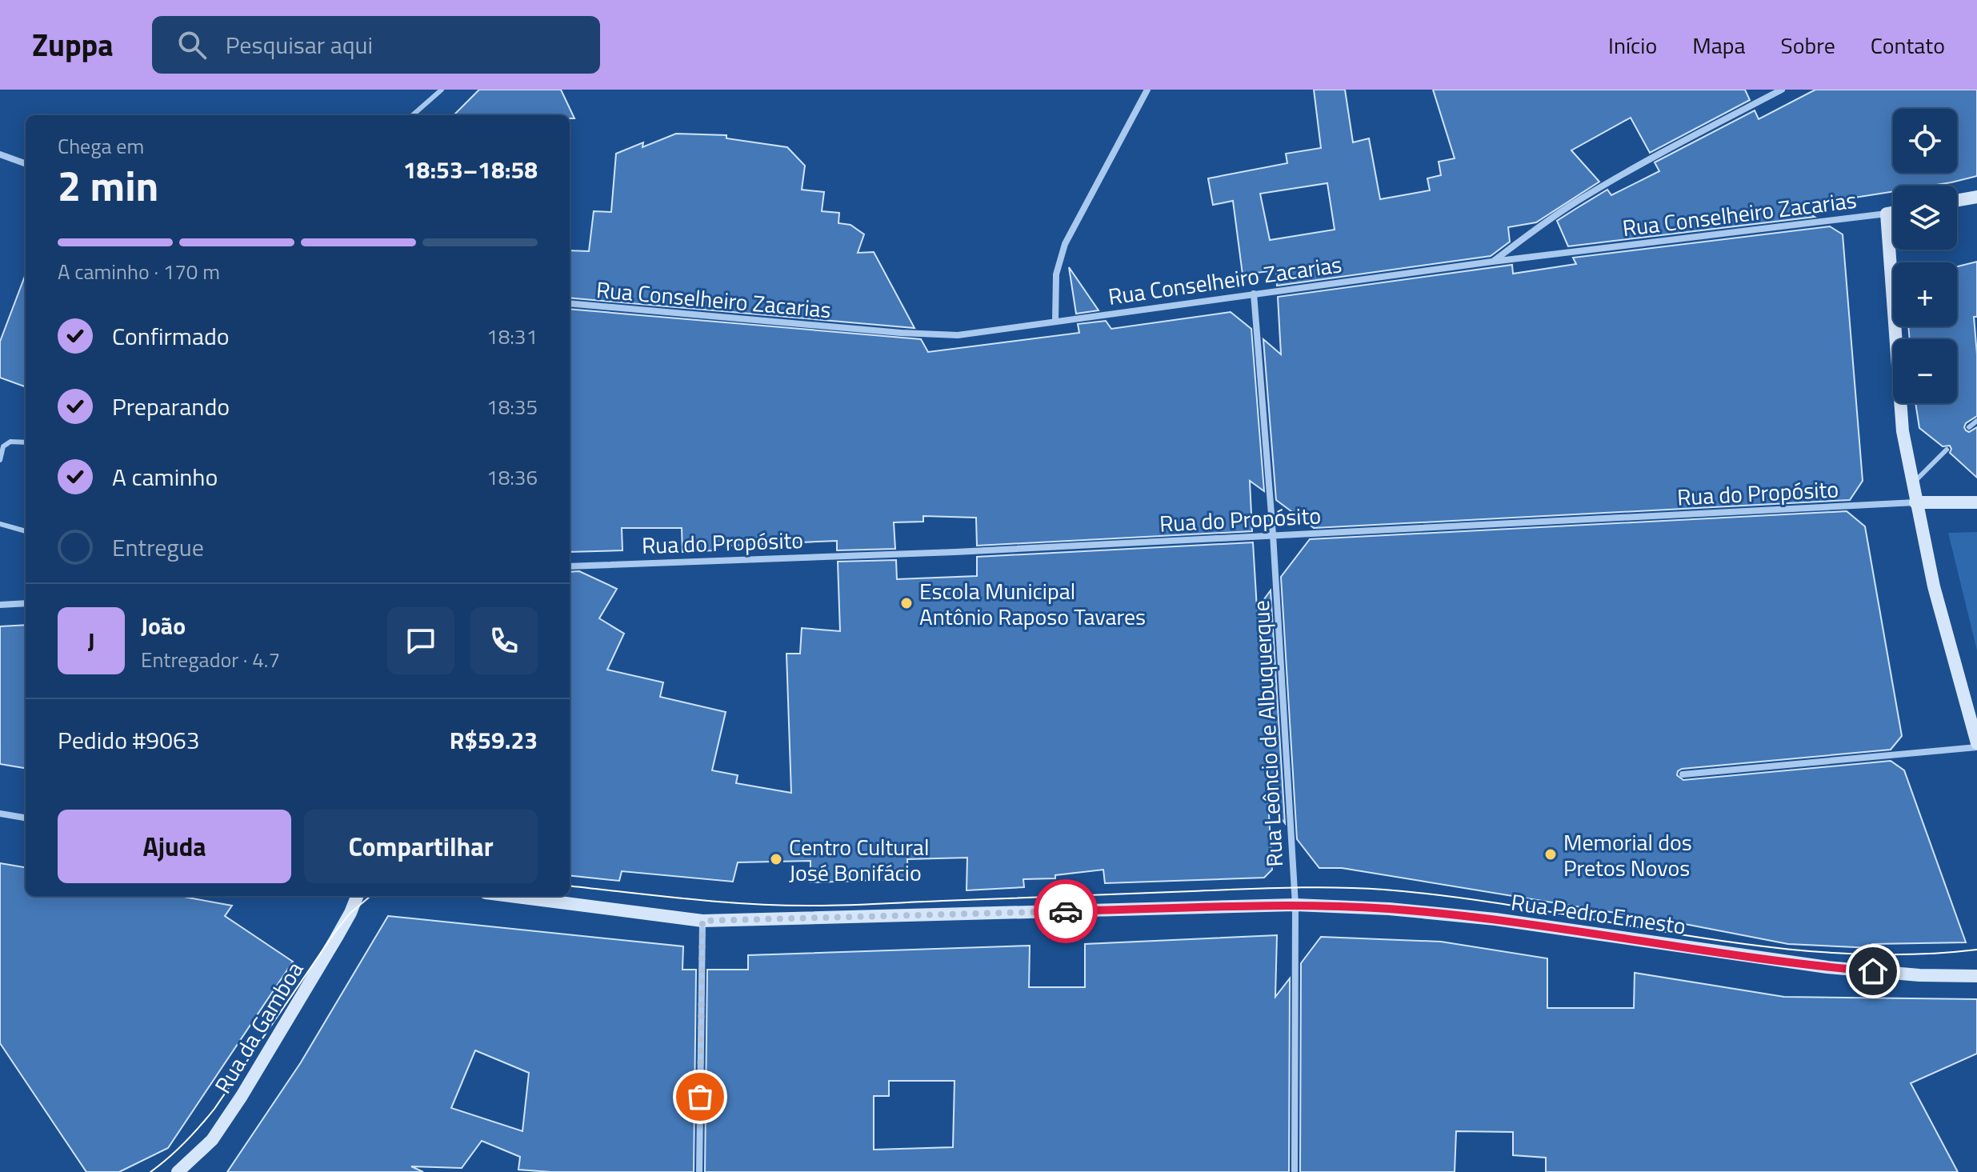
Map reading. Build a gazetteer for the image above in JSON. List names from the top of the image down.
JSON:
{
  "streets": {
    "street": [
      "Rua Conselheiro Zacarias",
      "Rua do Propósito",
      "Rua Leôncio de Albuquerque",
      "Rua Pedro Ernesto",
      "Rua da Gamboa"
    ]
  },
  "crossings": [
    ["Rua Conselheiro Zacarias", "Rua Leôncio de Albuquerque"],
    ["Rua do Propósito", "Rua Leôncio de Albuquerque"],
    ["Rua Leôncio de Albuquerque", "Rua Pedro Ernesto"]
  ],
  "places": ["Escola Municipal Antônio Raposo Tavares", "Memorial dos Pretos Novos", "Centro Cultural José Bonifácio"],
  "page": {
    "header": "Zuppa",
    "search": "Pesquisar aqui",
    "nav": [
      "Início",
      "Mapa",
      "Sobre",
      "Contato"
    ],
    "map_buttons": ["+", "−"],
    "heading": ["2 min", "Chega em", "18:53–18:58"],
    "panel": [
      "João",
      "Entregador · 4.7",
      "Pedido #9063",
      "R$59.23"
    ],
    "bar": "A caminho · 170 m",
    "list": [
      ["Confirmado", "18:31"],
      ["Preparando", "18:35"],
      ["A caminho", "18:36"],
      "Entregue"
    ],
    "round": "J",
    "buttons": ["Ajuda", "Compartilhar"]
  }
}
